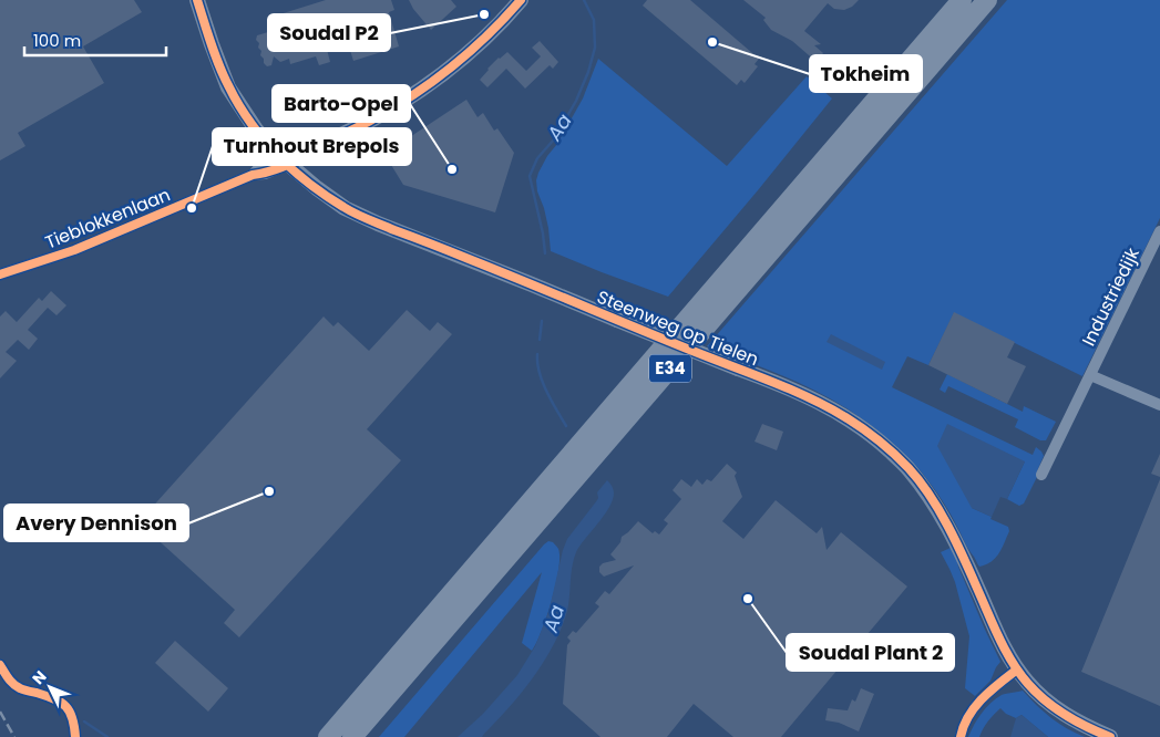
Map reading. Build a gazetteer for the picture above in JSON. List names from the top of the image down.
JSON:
{
  "streets": {
    "highway": ["E34"],
    "street": ["Tieblokkenlaan", "Industriedijk", "Steenweg op Tielen"]
  },
  "crossings": [
    ["Tieblokkenlaan", "Steenweg op Tielen"]
  ],
  "water": ["Aa"],
  "places": [
    "Soudal P2",
    "Tokheim",
    "Barto-Opel",
    "Turnhout Brepols",
    "Avery Dennison",
    "Soudal Plant 2"
  ],
  "scale_bar": "100 m",
  "north": "top left"
}
